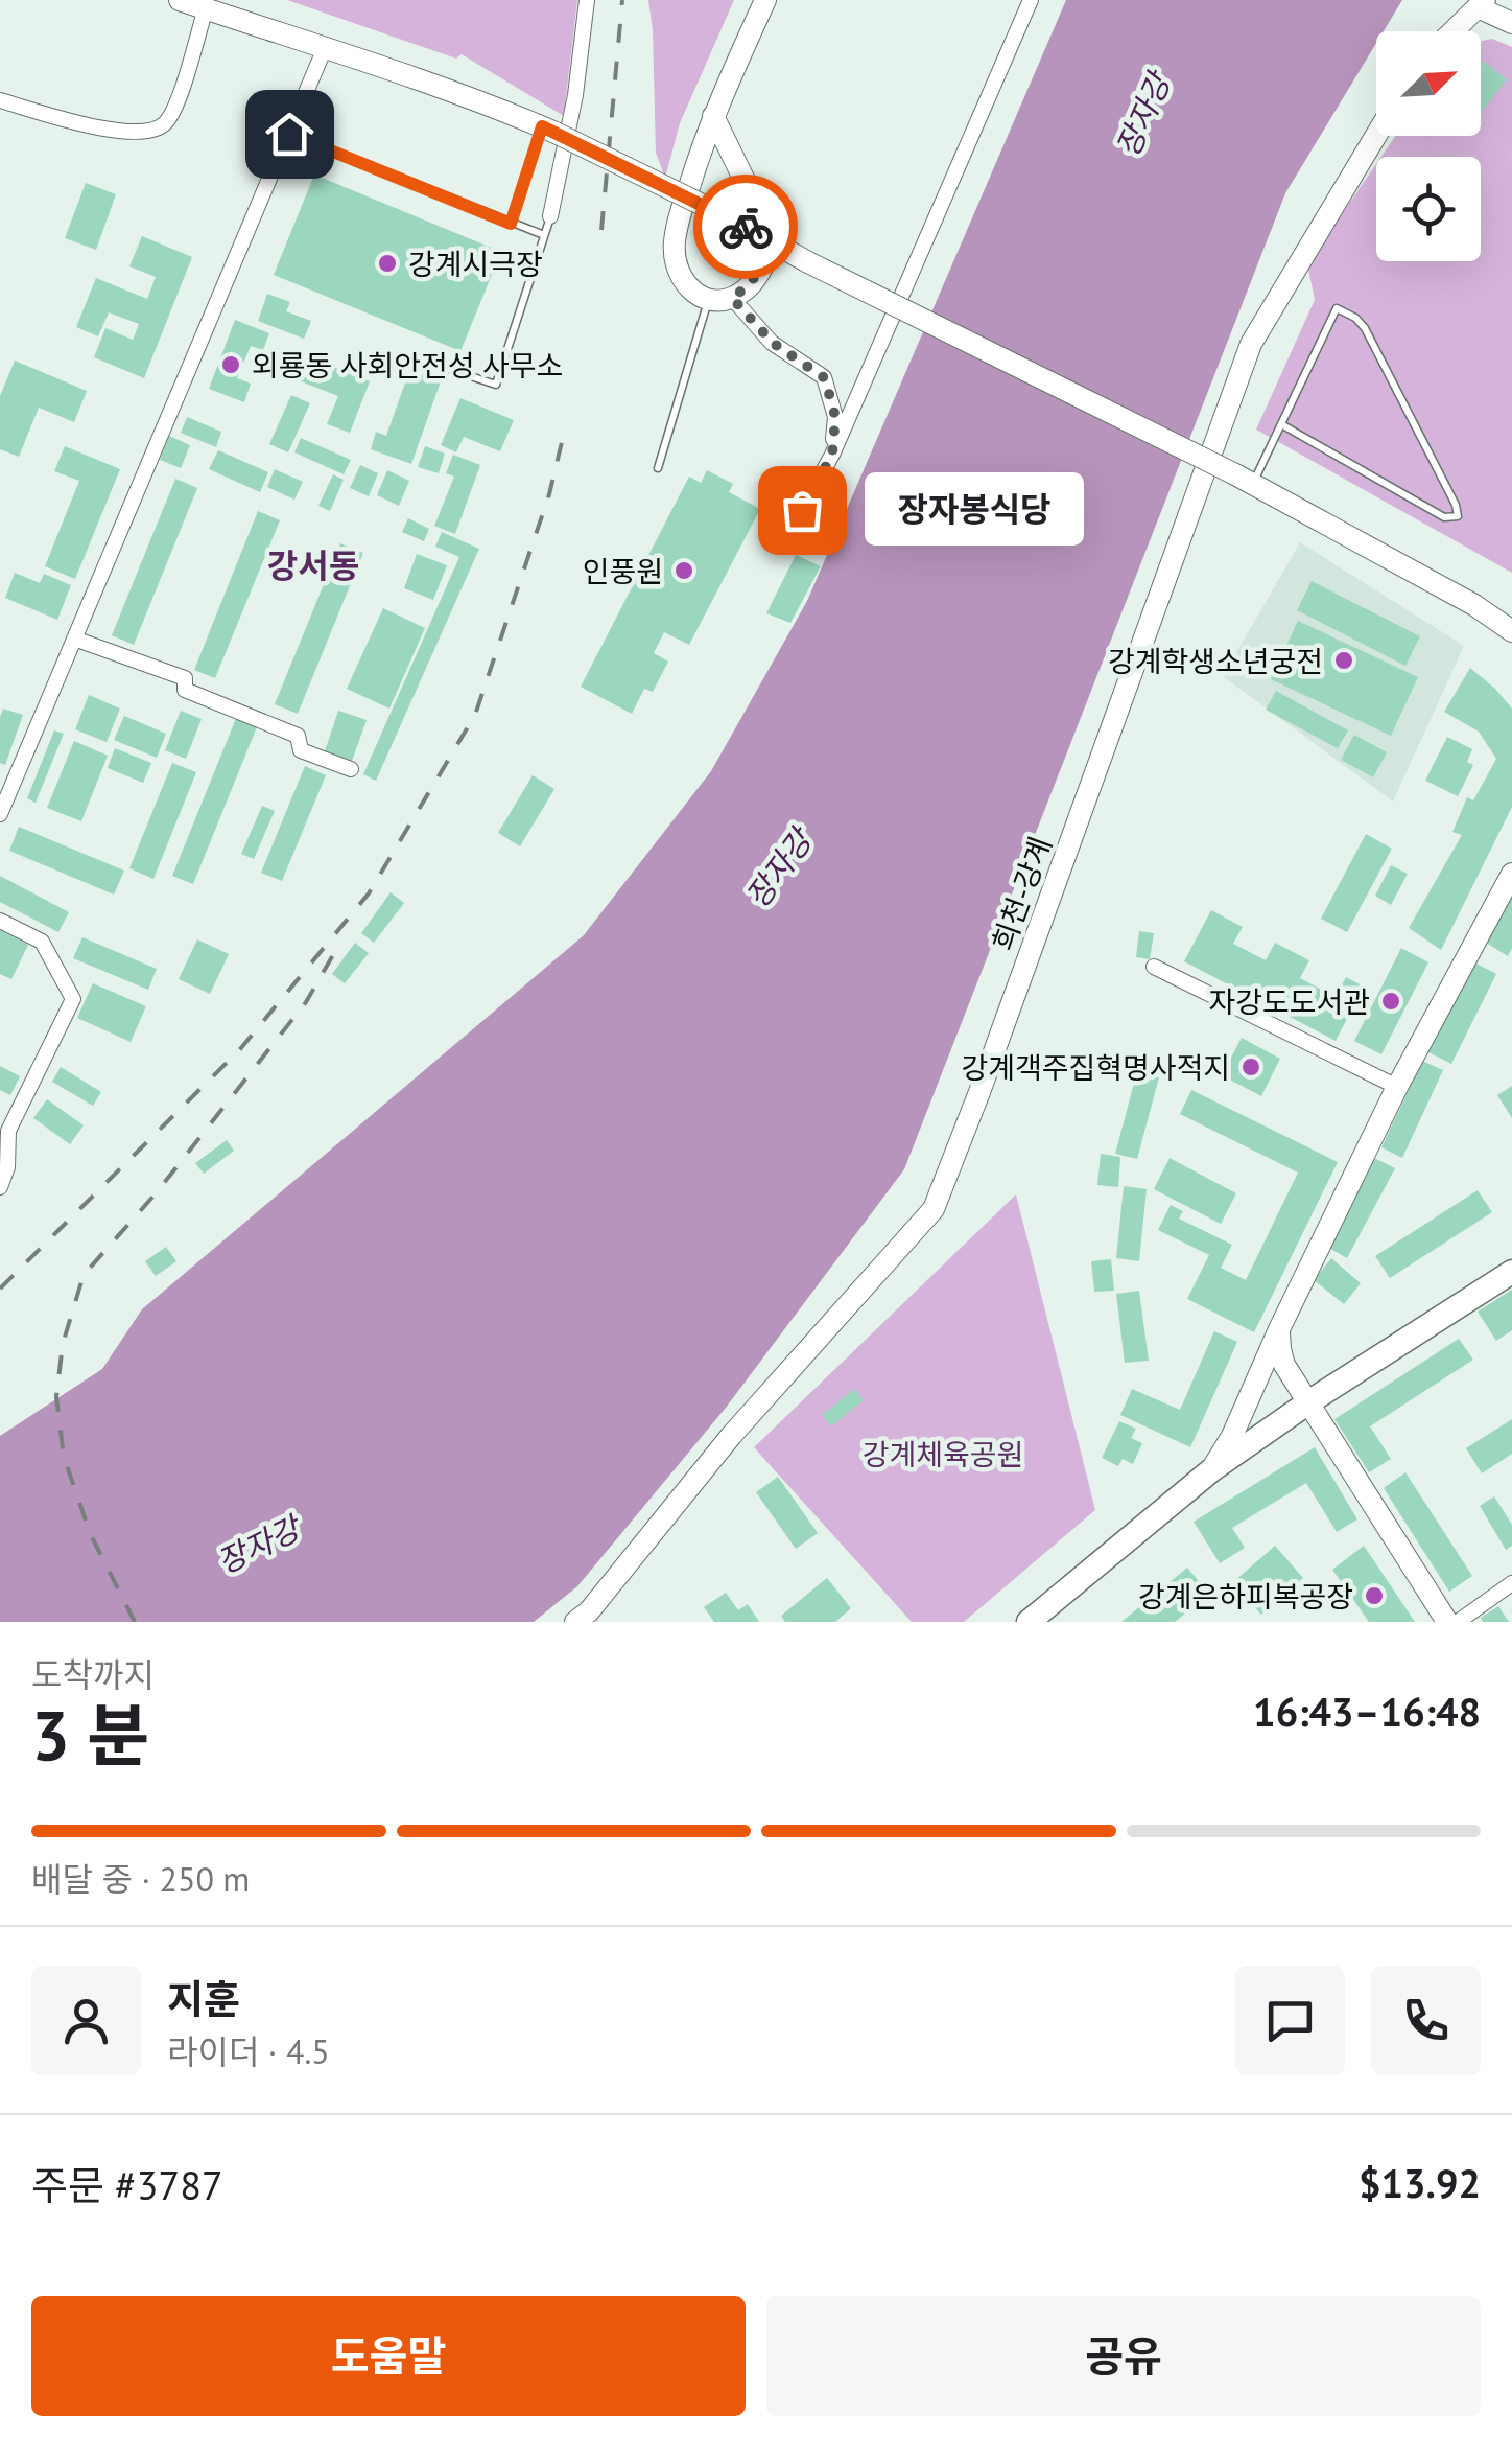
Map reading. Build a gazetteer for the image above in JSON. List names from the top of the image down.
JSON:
{
  "streets": {
    "main road": ["희천-강계"]
  },
  "districts": ["강서동"],
  "water": ["장자강"],
  "parks": ["강계체육공원"],
  "places": [
    "강계시극장",
    "외룡동 사회안전성 사무소",
    "장자봉식당",
    "인풍원",
    "강계학생소년궁전",
    "자강도도서관",
    "강계객주집혁명사적지",
    "강계은하피복공장"
  ],
  "north": "top right",
  "page": {
    "bubble": "장자봉식당",
    "heading": ["3 분", "도착까지", "16:43–16:48"],
    "panel": [
      "지훈",
      "라이더 · 4.5",
      "주문 #3787",
      "$13.92"
    ],
    "bar": "배달 중 · 250 m",
    "buttons": ["도움말", "공유"]
  }
}
